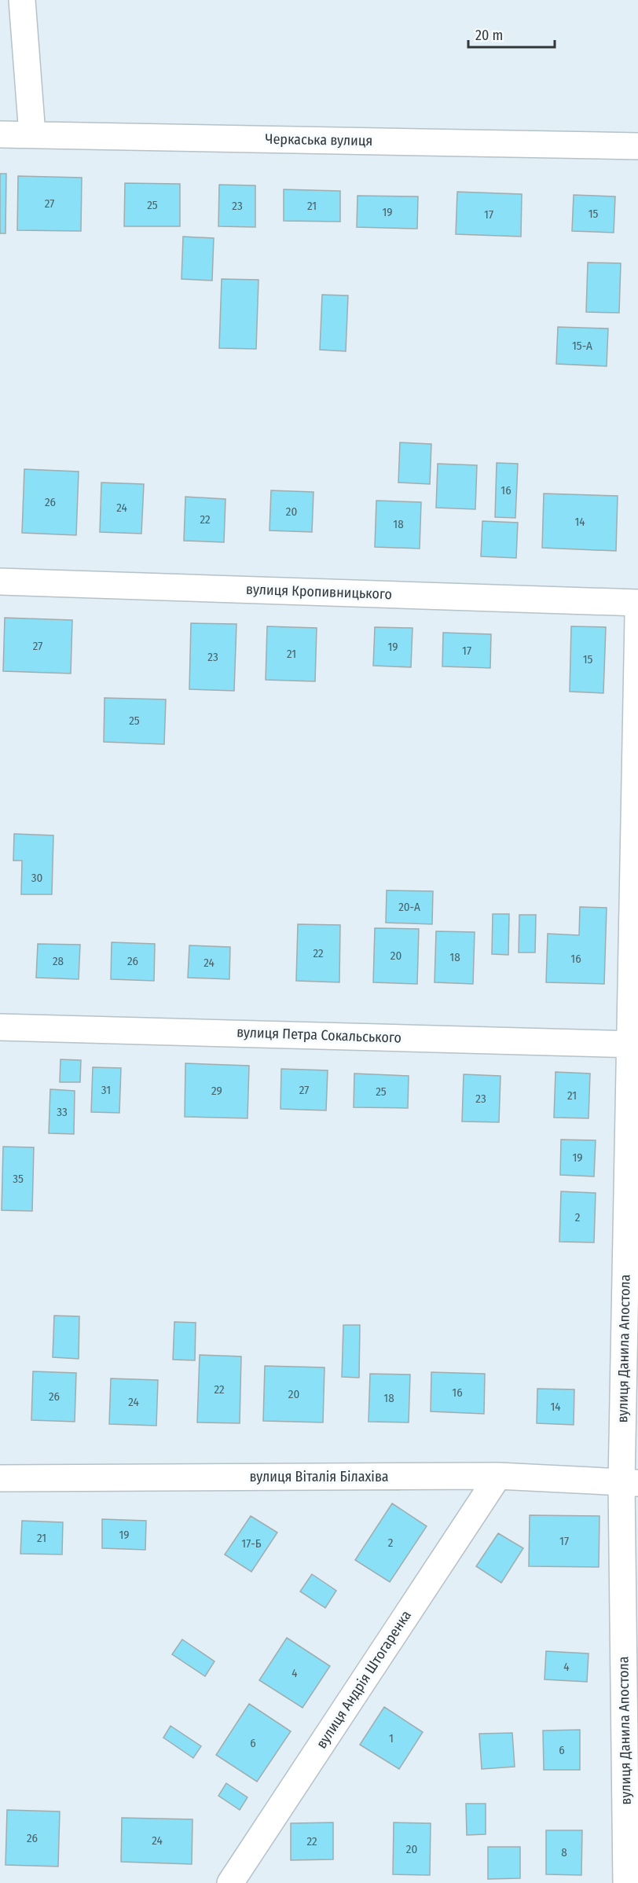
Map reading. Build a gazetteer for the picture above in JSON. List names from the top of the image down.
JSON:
{
  "streets": {
    "street": [
      "Черкаська вулиця",
      "вулиця Кропивницького",
      "вулиця Петра Сокальського",
      "вулиця Данила Апостола",
      "вулиця Віталія Білахіва",
      "вулиця Андрія Штогаренка"
    ]
  },
  "crossings": [
    ["вулиця Петра Сокальського", "вулиця Данила Апостола"],
    ["вулиця Данила Апостола", "вулиця Віталія Білахіва"],
    ["вулиця Віталія Білахіва", "вулиця Андрія Штогаренка"]
  ],
  "house_numbers": [
    "27",
    "25",
    "23",
    "21",
    "19",
    "15",
    "17",
    "15-А",
    "16",
    "26",
    "24",
    "20",
    "22",
    "14",
    "18",
    "27",
    "19",
    "17",
    "21",
    "23",
    "15",
    "25",
    "30",
    "20-А",
    "22",
    "20",
    "18",
    "16",
    "28",
    "26",
    "24",
    "31",
    "27",
    "29",
    "25",
    "21",
    "23",
    "33",
    "19",
    "35",
    "2",
    "22",
    "16",
    "20",
    "26",
    "18",
    "24",
    "14",
    "19",
    "21",
    "17",
    "2",
    "17-Б",
    "4",
    "4",
    "1",
    "6",
    "6",
    "26",
    "24",
    "22",
    "20",
    "8"
  ],
  "scale_bar": "20 m"
}
